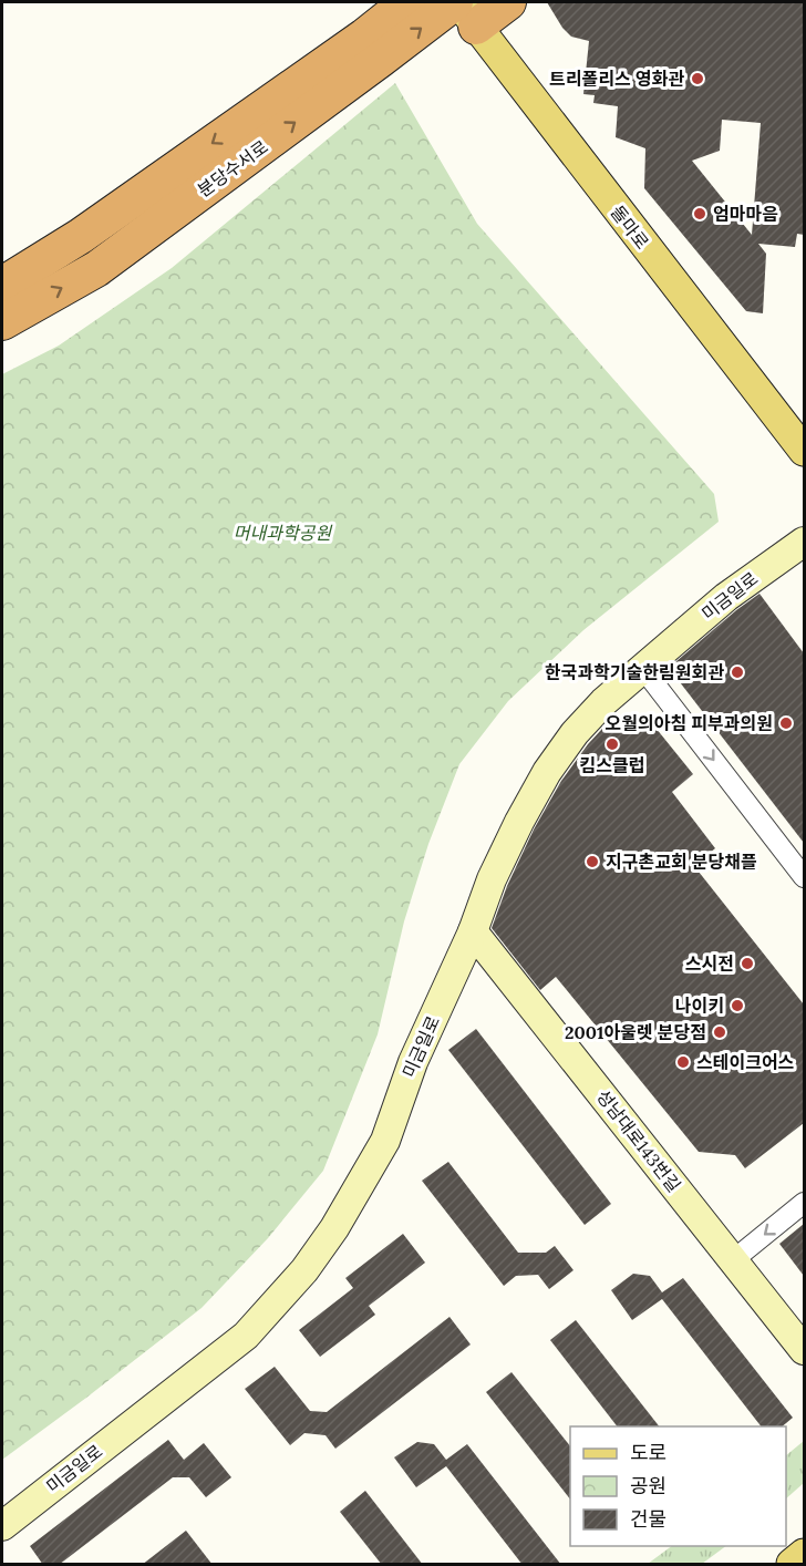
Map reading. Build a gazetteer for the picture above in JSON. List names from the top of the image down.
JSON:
{
  "streets": {
    "highway": ["분당수서로"],
    "main road": ["돌마로"],
    "street": ["미금일로", "성남대로143번길"]
  },
  "crossings": [
    ["분당수서로", "돌마로"],
    ["미금일로", "성남대로143번길"]
  ],
  "parks": ["머내과학공원"],
  "places": [
    "트리폴리스 영화관",
    "엄마마음",
    "한국과학기술한림원회관",
    "오월의아침 피부과의원",
    "킴스클럽",
    "지구촌교회 분당채플",
    "스시전",
    "나이키",
    "2001아울렛 분당점",
    "스테이크어스"
  ],
  "legend": ["도로", "공원", "건물"]
}
